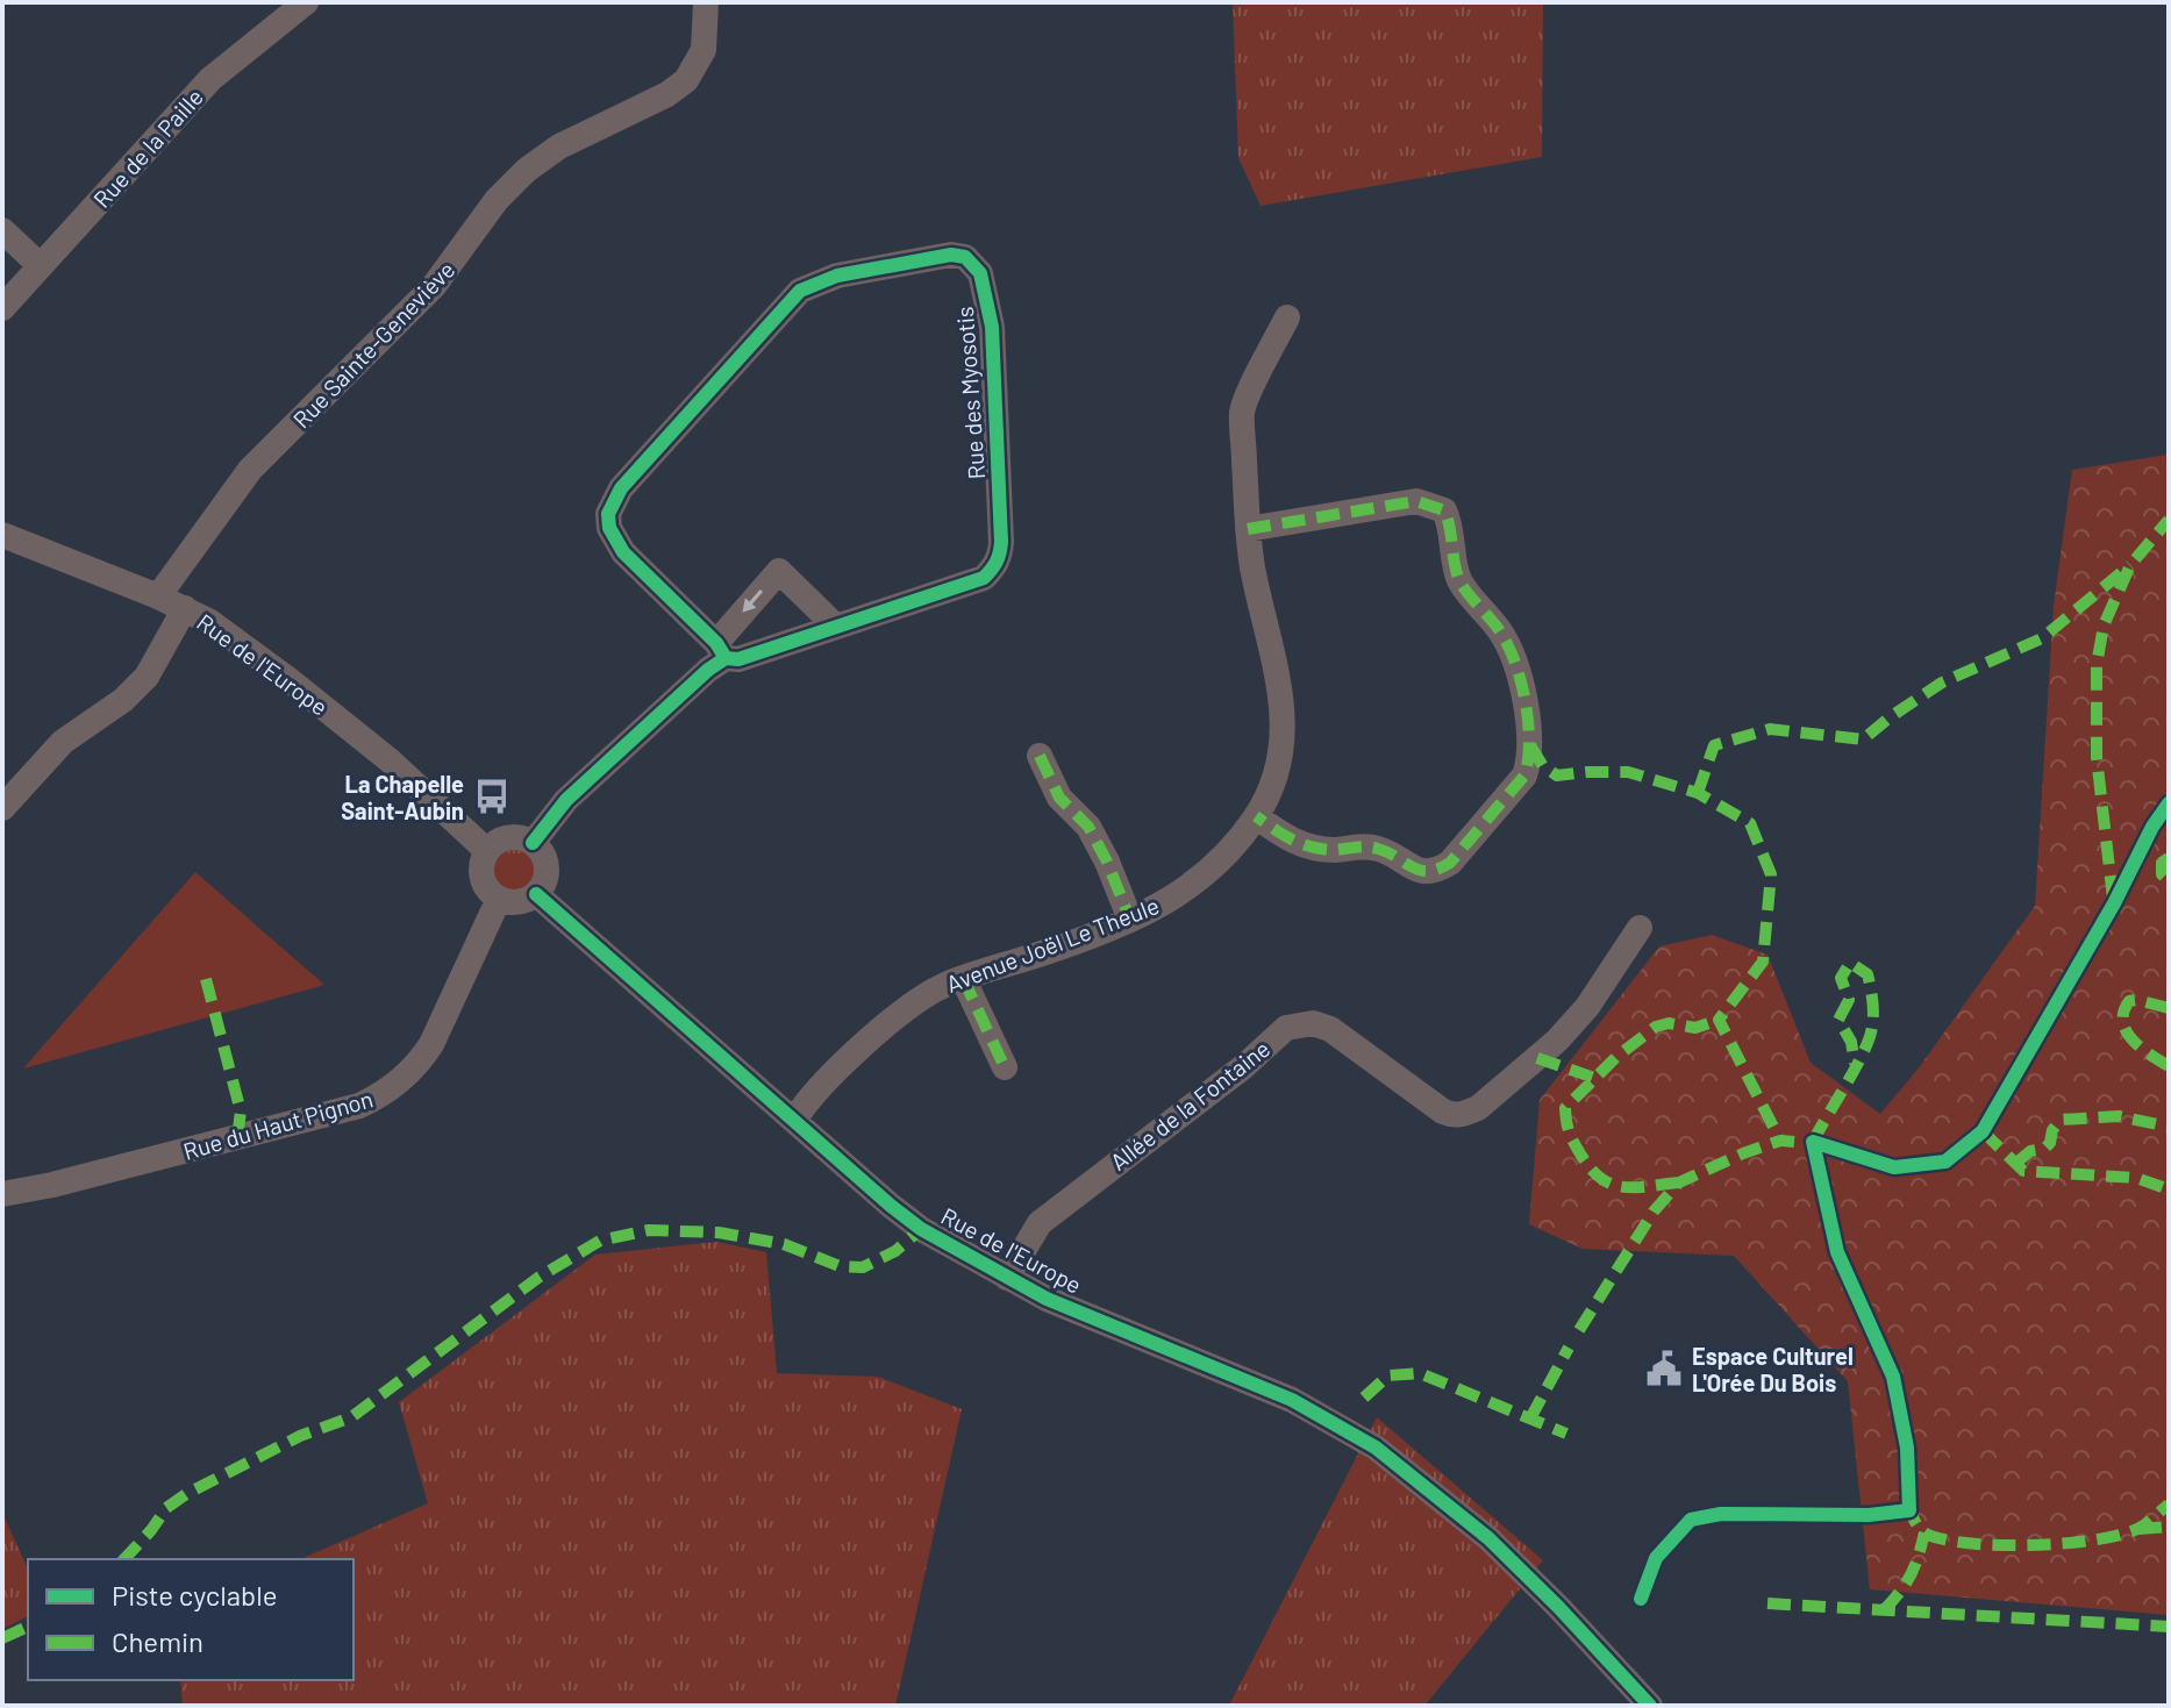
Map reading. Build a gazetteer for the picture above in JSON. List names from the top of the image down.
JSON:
{
  "streets": {
    "street": [
      "Rue de la Paille",
      "Rue Sainte-Geneviève",
      "Rue des Myosotis",
      "Rue de l'Europe",
      "Avenue Joël Le Theule",
      "Allée de la Fontaine",
      "Rue du Haut Pignon"
    ]
  },
  "crossings": [
    ["Rue Sainte-Geneviève", "Rue de l'Europe"],
    ["Rue des Myosotis", "Rue de l'Europe"],
    ["Rue des Myosotis", "Rue du Haut Pignon"],
    ["Rue de l'Europe", "Avenue Joël Le Theule"],
    ["Rue de l'Europe", "Allée de la Fontaine"],
    ["Rue de l'Europe", "Rue du Haut Pignon"]
  ],
  "places": {
    "bus stop": ["La Chapelle Saint-Aubin"],
    "public building": ["Espace Culturel L'Orée Du Bois"]
  },
  "legend": ["Piste cyclable", "Chemin"]
}
